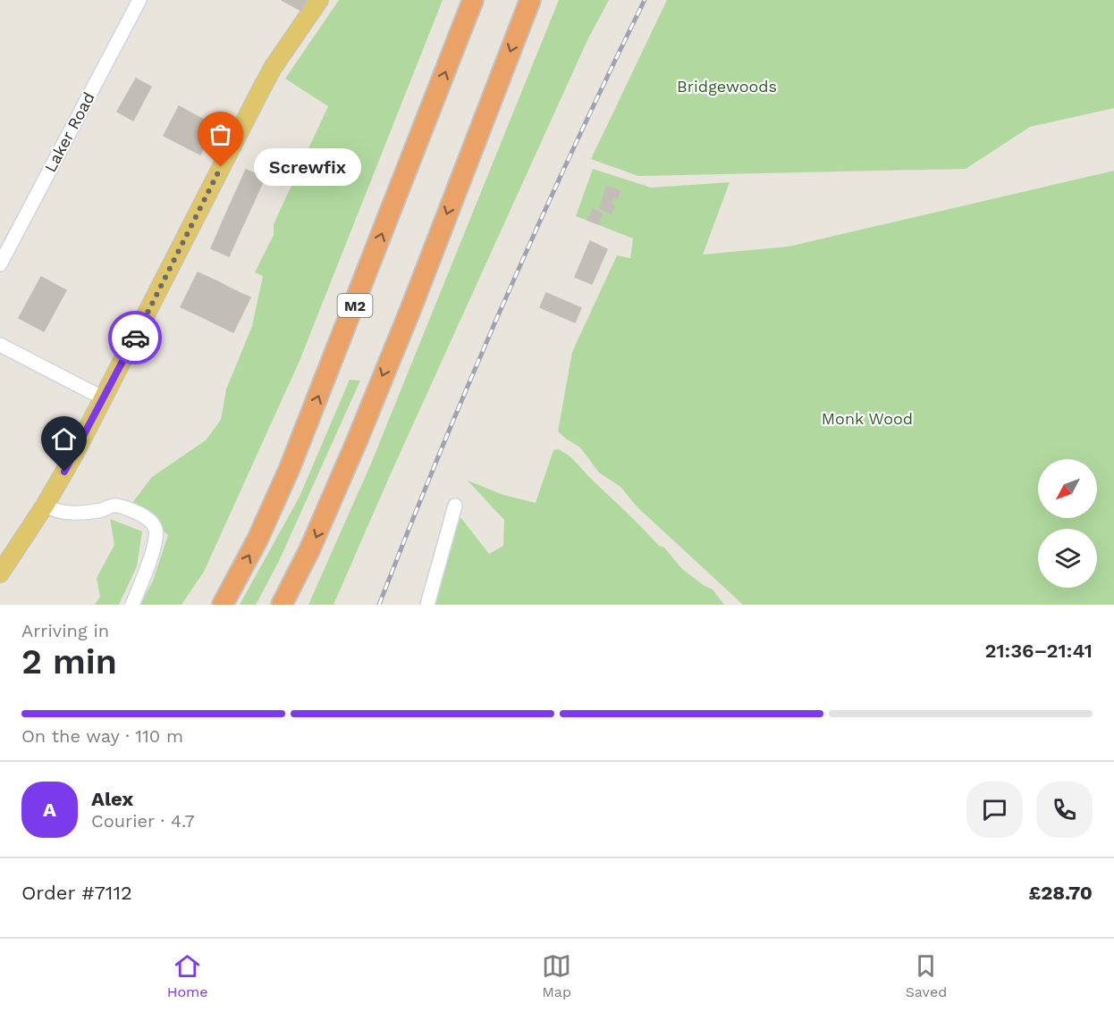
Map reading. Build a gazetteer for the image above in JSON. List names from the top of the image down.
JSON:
{
  "streets": {
    "highway": ["M2"],
    "street": ["Laker Road"]
  },
  "parks": ["Bridgewoods", "Monk Wood"],
  "places": ["Screwfix"],
  "north": "bottom left",
  "page": {
    "bubble": "Screwfix",
    "heading": ["2 min", "Arriving in", "21:36–21:41"],
    "panel": [
      "Alex",
      "Courier · 4.7",
      "Order #7112",
      "£28.70"
    ],
    "bar": "On the way · 110 m",
    "round": "A",
    "tabs": ["Home", "Map", "Saved"]
  }
}
